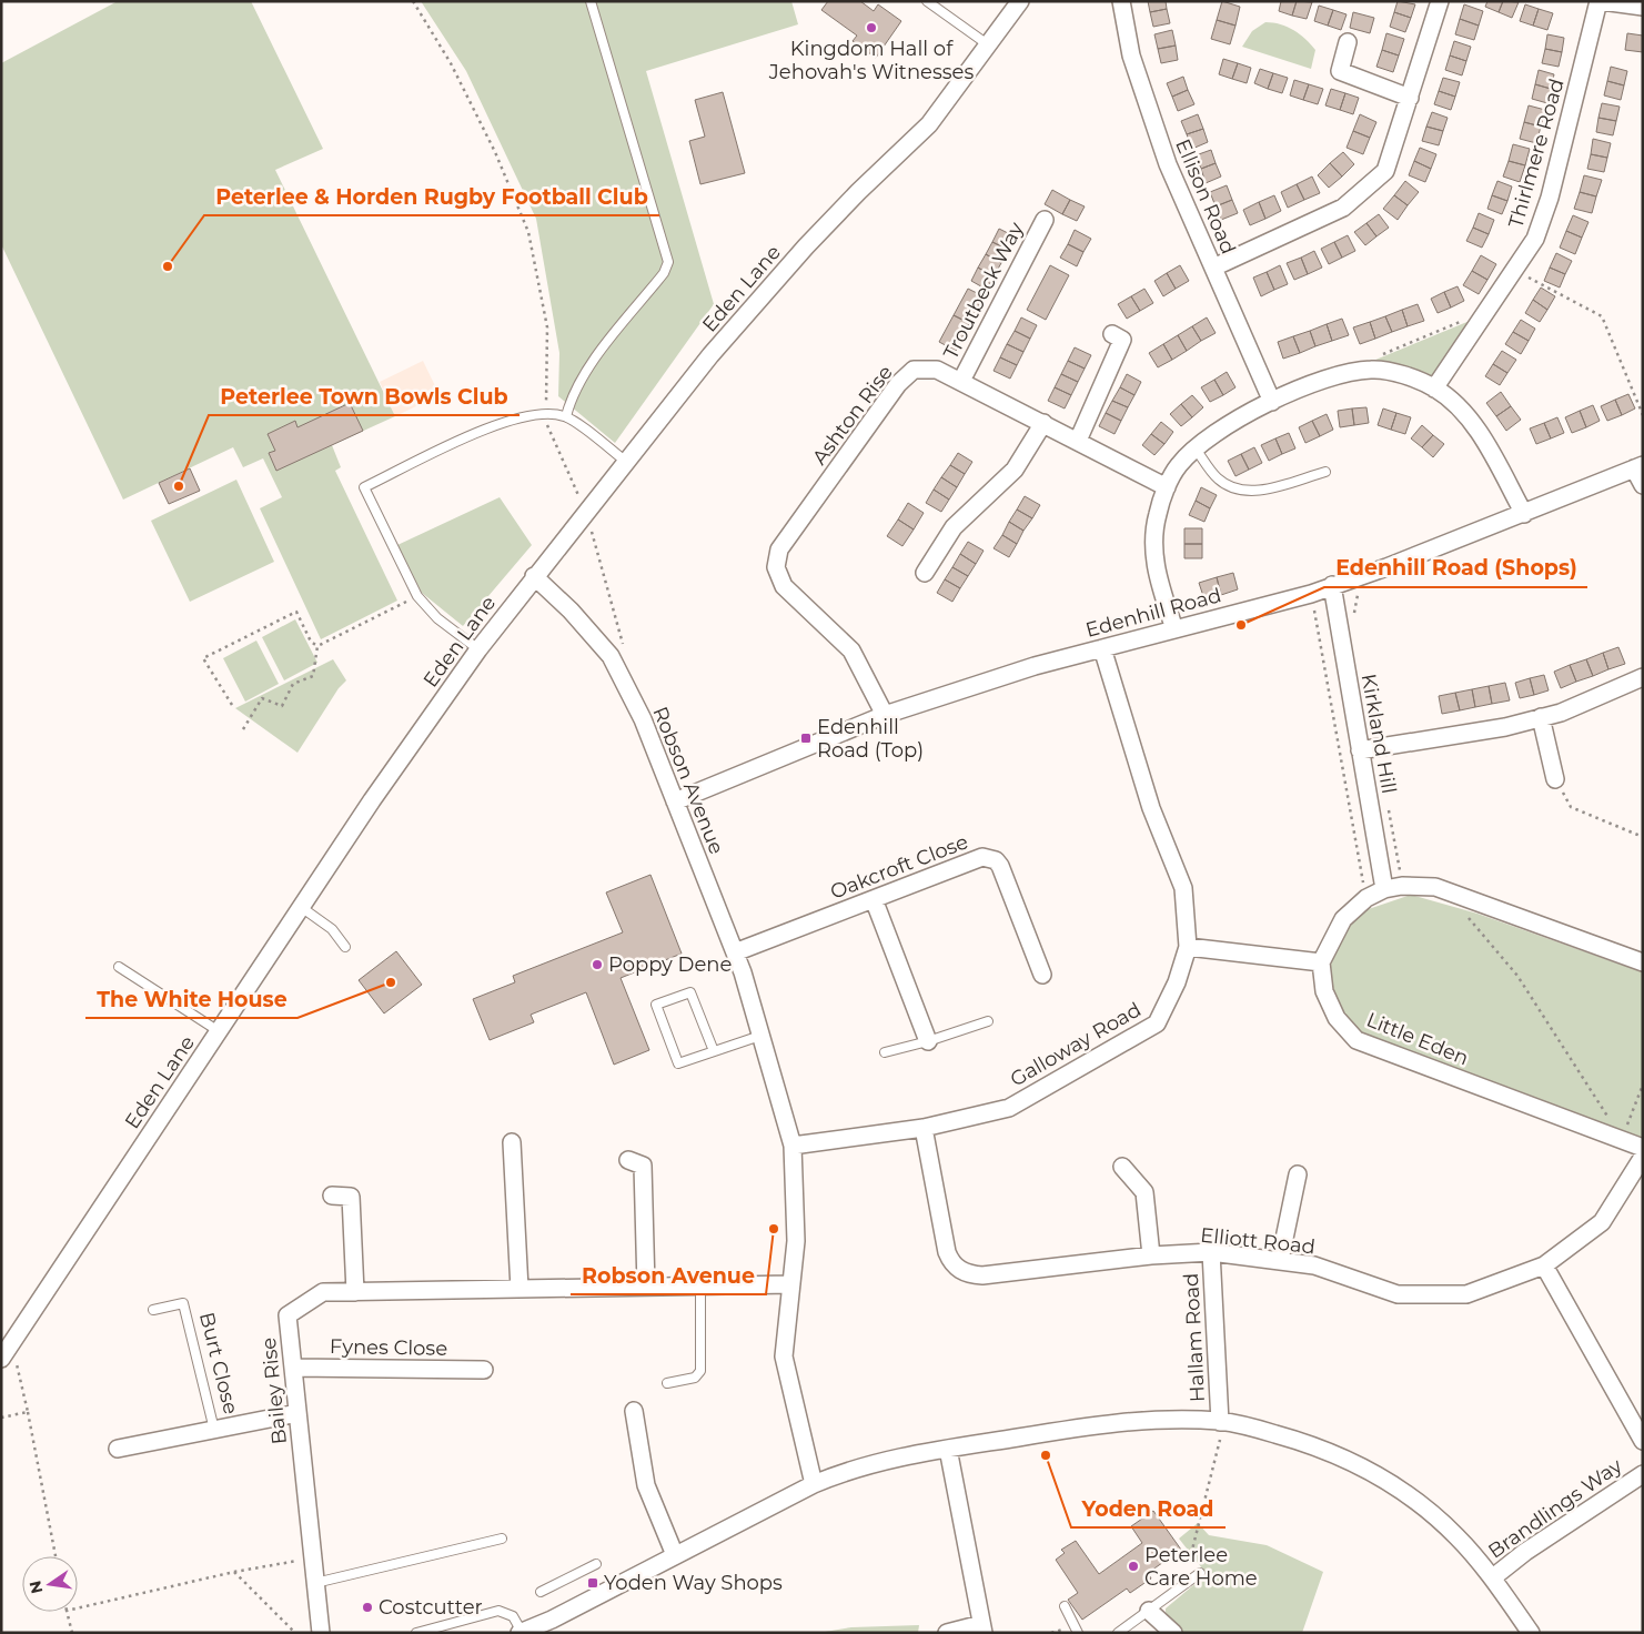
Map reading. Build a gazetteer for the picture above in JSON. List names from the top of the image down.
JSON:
{
  "streets": {
    "street": [
      "Thirlmere Road",
      "Ellison Road",
      "Eden Lane",
      "Troutbeck Way",
      "Ashton Rise",
      "Edenhill Road",
      "Kirkland Hill",
      "Robson Avenue",
      "Oakcroft Close",
      "Little Eden",
      "Galloway Road",
      "Elliott Road",
      "Hallam Road",
      "Fynes Close",
      "Burt Close",
      "Bailey Rise",
      "Brandlings Way"
    ]
  },
  "crossings": [
    ["Eden Lane", "Robson Avenue"],
    ["Troutbeck Way", "Ashton Rise"],
    ["Ashton Rise", "Edenhill Road"],
    ["Edenhill Road", "Kirkland Hill"],
    ["Edenhill Road", "Robson Avenue"],
    ["Edenhill Road", "Galloway Road"],
    ["Robson Avenue", "Oakcroft Close"],
    ["Robson Avenue", "Galloway Road"],
    ["Robson Avenue", "Bailey Rise"],
    ["Galloway Road", "Elliott Road"],
    ["Elliott Road", "Hallam Road"],
    ["Fynes Close", "Bailey Rise"],
    ["Burt Close", "Bailey Rise"]
  ],
  "places": {
    "other": [
      "Kingdom Hall of Jehovah's Witnesses",
      "Peterlee & Horden Rugby Football Club",
      "Peterlee Town Bowls Club",
      "Edenhill Road (Shops)",
      "Poppy Dene",
      "The White House",
      "Robson Avenue",
      "Yoden Road",
      "Peterlee Care Home",
      "Costcutter"
    ],
    "transit": ["Edenhill Road (Top)", "Yoden Way Shops"]
  },
  "north": "left"
}
